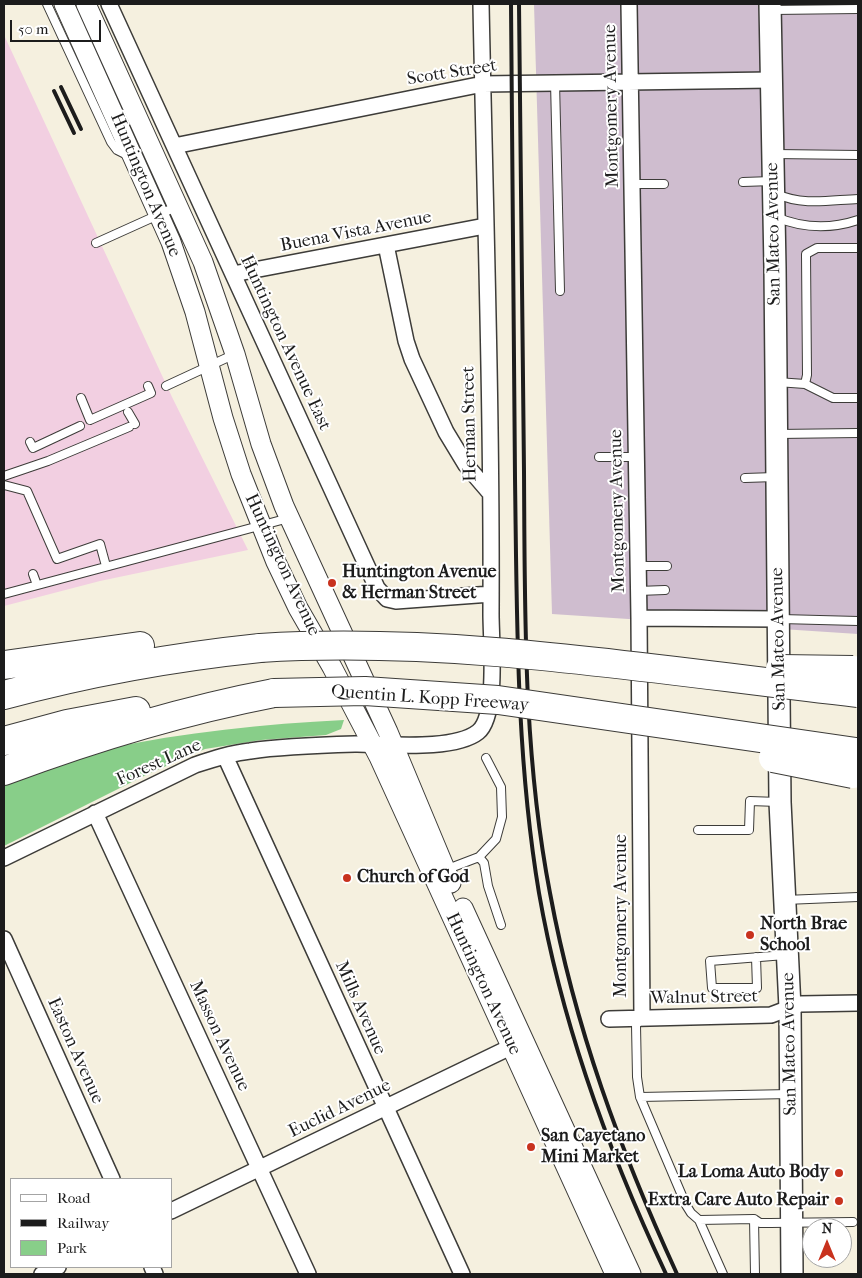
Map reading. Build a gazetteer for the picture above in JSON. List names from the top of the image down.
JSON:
{
  "streets": {
    "highway": ["Quentin L. Kopp Freeway"],
    "main road": ["San Mateo Avenue"],
    "street": [
      "Scott Street",
      "Montgomery Avenue",
      "Huntington Avenue",
      "Buena Vista Avenue",
      "Huntington Avenue East",
      "Herman Street",
      "Forest Lane",
      "Walnut Street",
      "Mills Avenue",
      "Masson Avenue",
      "Easton Avenue",
      "Euclid Avenue"
    ]
  },
  "crossings": [
    ["Scott Street", "Montgomery Avenue"],
    ["Scott Street", "San Mateo Avenue"],
    ["Scott Street", "Huntington Avenue East"],
    ["Scott Street", "Herman Street"],
    ["Montgomery Avenue", "Walnut Street"],
    ["Huntington Avenue", "Herman Street"],
    ["Huntington Avenue", "Forest Lane"],
    ["Huntington Avenue", "Euclid Avenue"],
    ["Buena Vista Avenue", "Huntington Avenue East"],
    ["Buena Vista Avenue", "Herman Street"],
    ["San Mateo Avenue", "Walnut Street"],
    ["Huntington Avenue East", "Herman Street"],
    ["Herman Street", "Forest Lane"],
    ["Forest Lane", "Mills Avenue"],
    ["Forest Lane", "Masson Avenue"],
    ["Mills Avenue", "Euclid Avenue"],
    ["Masson Avenue", "Euclid Avenue"]
  ],
  "places": [
    "Huntington Avenue & Herman Street",
    "Church of God",
    "North Brae School",
    "San Cayetano Mini Market",
    "La Loma Auto Body",
    "Extra Care Auto Repair"
  ],
  "legend": ["Road", "Railway", "Park"],
  "scale_bar": "50 m",
  "north": "top"
}
